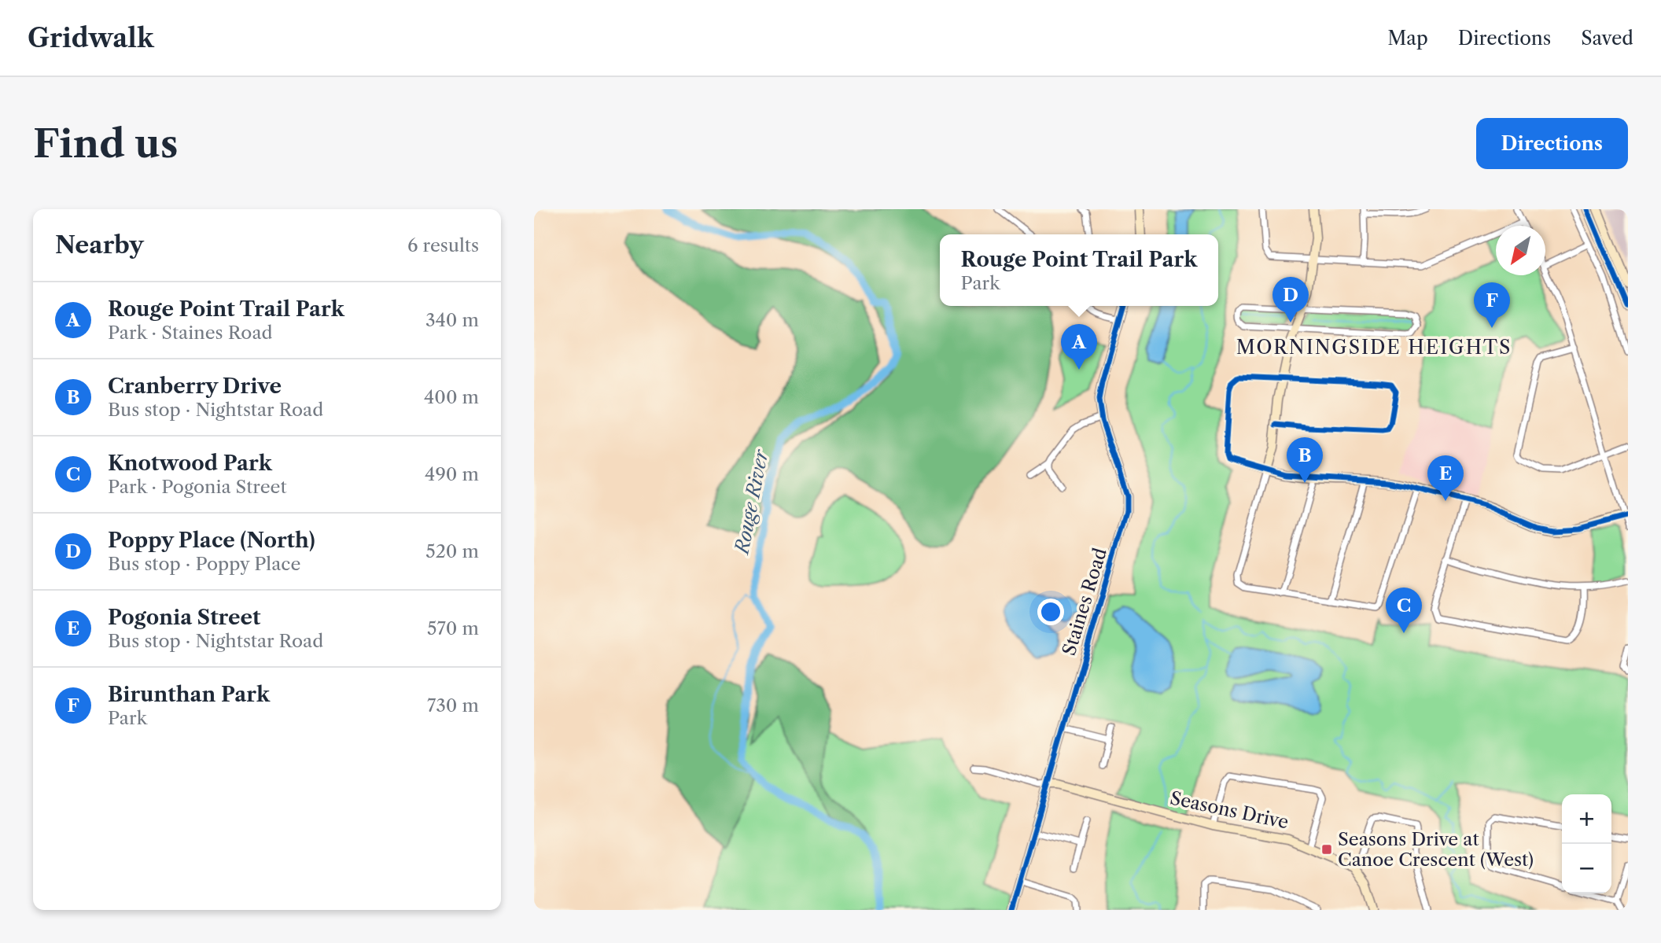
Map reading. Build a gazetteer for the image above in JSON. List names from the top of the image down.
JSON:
{
  "streets": {
    "street": ["Staines Road", "Seasons Drive"]
  },
  "crossings": [
    ["Staines Road", "Seasons Drive"]
  ],
  "districts": ["MORNINGSIDE HEIGHTS"],
  "water": ["Rouge River"],
  "places": {
    "transit": ["Seasons Drive at Canoe Crescent (West)"]
  },
  "north": "bottom left",
  "page": {
    "header": "Gridwalk",
    "nav": ["Map", "Directions", "Saved"],
    "buttons": "Directions",
    "title": "Find us",
    "heading": ["Nearby", "6 results"],
    "popup": ["Rouge Point Trail Park", "Park"],
    "pins": [
      "D",
      "F",
      "A",
      "B",
      "E",
      "C"
    ],
    "list": [
      {
        "mark": "A",
        "name": "Rouge Point Trail Park",
        "note": "Park · Staines Road",
        "value": "340 m"
      },
      {
        "mark": "B",
        "name": "Cranberry Drive",
        "note": "Bus stop · Nightstar Road",
        "value": "400 m"
      },
      {
        "mark": "C",
        "name": "Knotwood Park",
        "note": "Park · Pogonia Street",
        "value": "490 m"
      },
      {
        "mark": "D",
        "name": "Poppy Place (North)",
        "note": "Bus stop · Poppy Place",
        "value": "520 m"
      },
      {
        "mark": "E",
        "name": "Pogonia Street",
        "note": "Bus stop · Nightstar Road",
        "value": "570 m"
      },
      {
        "mark": "F",
        "name": "Birunthan Park",
        "note": "Park",
        "value": "730 m"
      }
    ],
    "map_buttons": ["+", "−"]
  }
}
